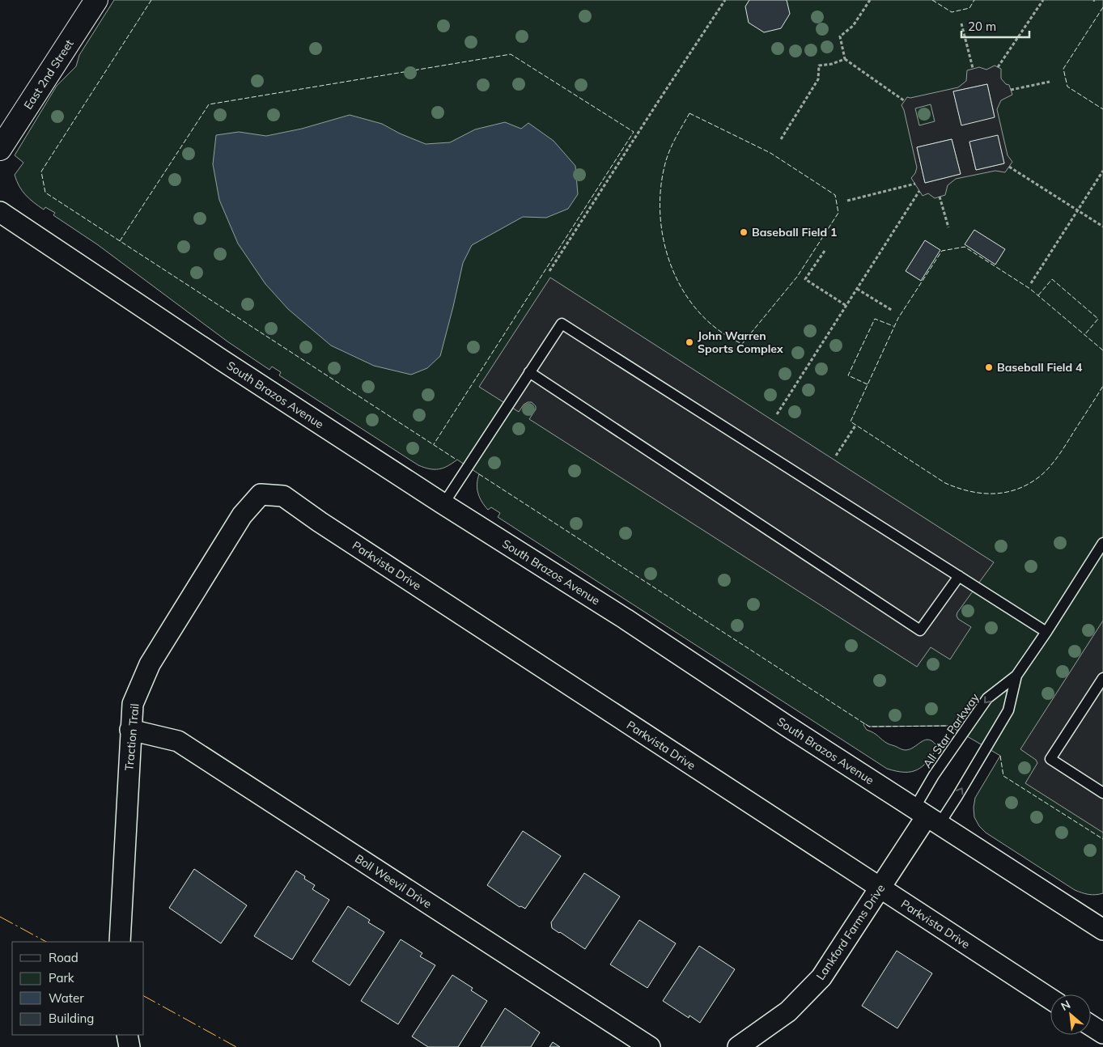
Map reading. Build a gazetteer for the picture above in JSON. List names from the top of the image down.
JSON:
{
  "streets": {
    "main road": ["East 2nd Street"],
    "street": [
      "South Brazos Avenue",
      "Parkvista Drive",
      "Traction Trail",
      "Boll Weevil Drive",
      "Lankford Farms Drive"
    ],
    "lane": ["All Star Parkway"]
  },
  "crossings": [
    ["South Brazos Avenue", "All Star Parkway"],
    ["South Brazos Avenue", "Lankford Farms Drive"],
    ["Parkvista Drive", "Traction Trail"],
    ["Parkvista Drive", "Lankford Farms Drive"],
    ["All Star Parkway", "Lankford Farms Drive"],
    ["Traction Trail", "Boll Weevil Drive"]
  ],
  "places": ["Baseball Field 1", "John Warren Sports Complex", "Baseball Field 4"],
  "legend": [
    "Road",
    "Park",
    "Water",
    "Building"
  ],
  "scale_bar": "20 m",
  "north": "top left"
}
